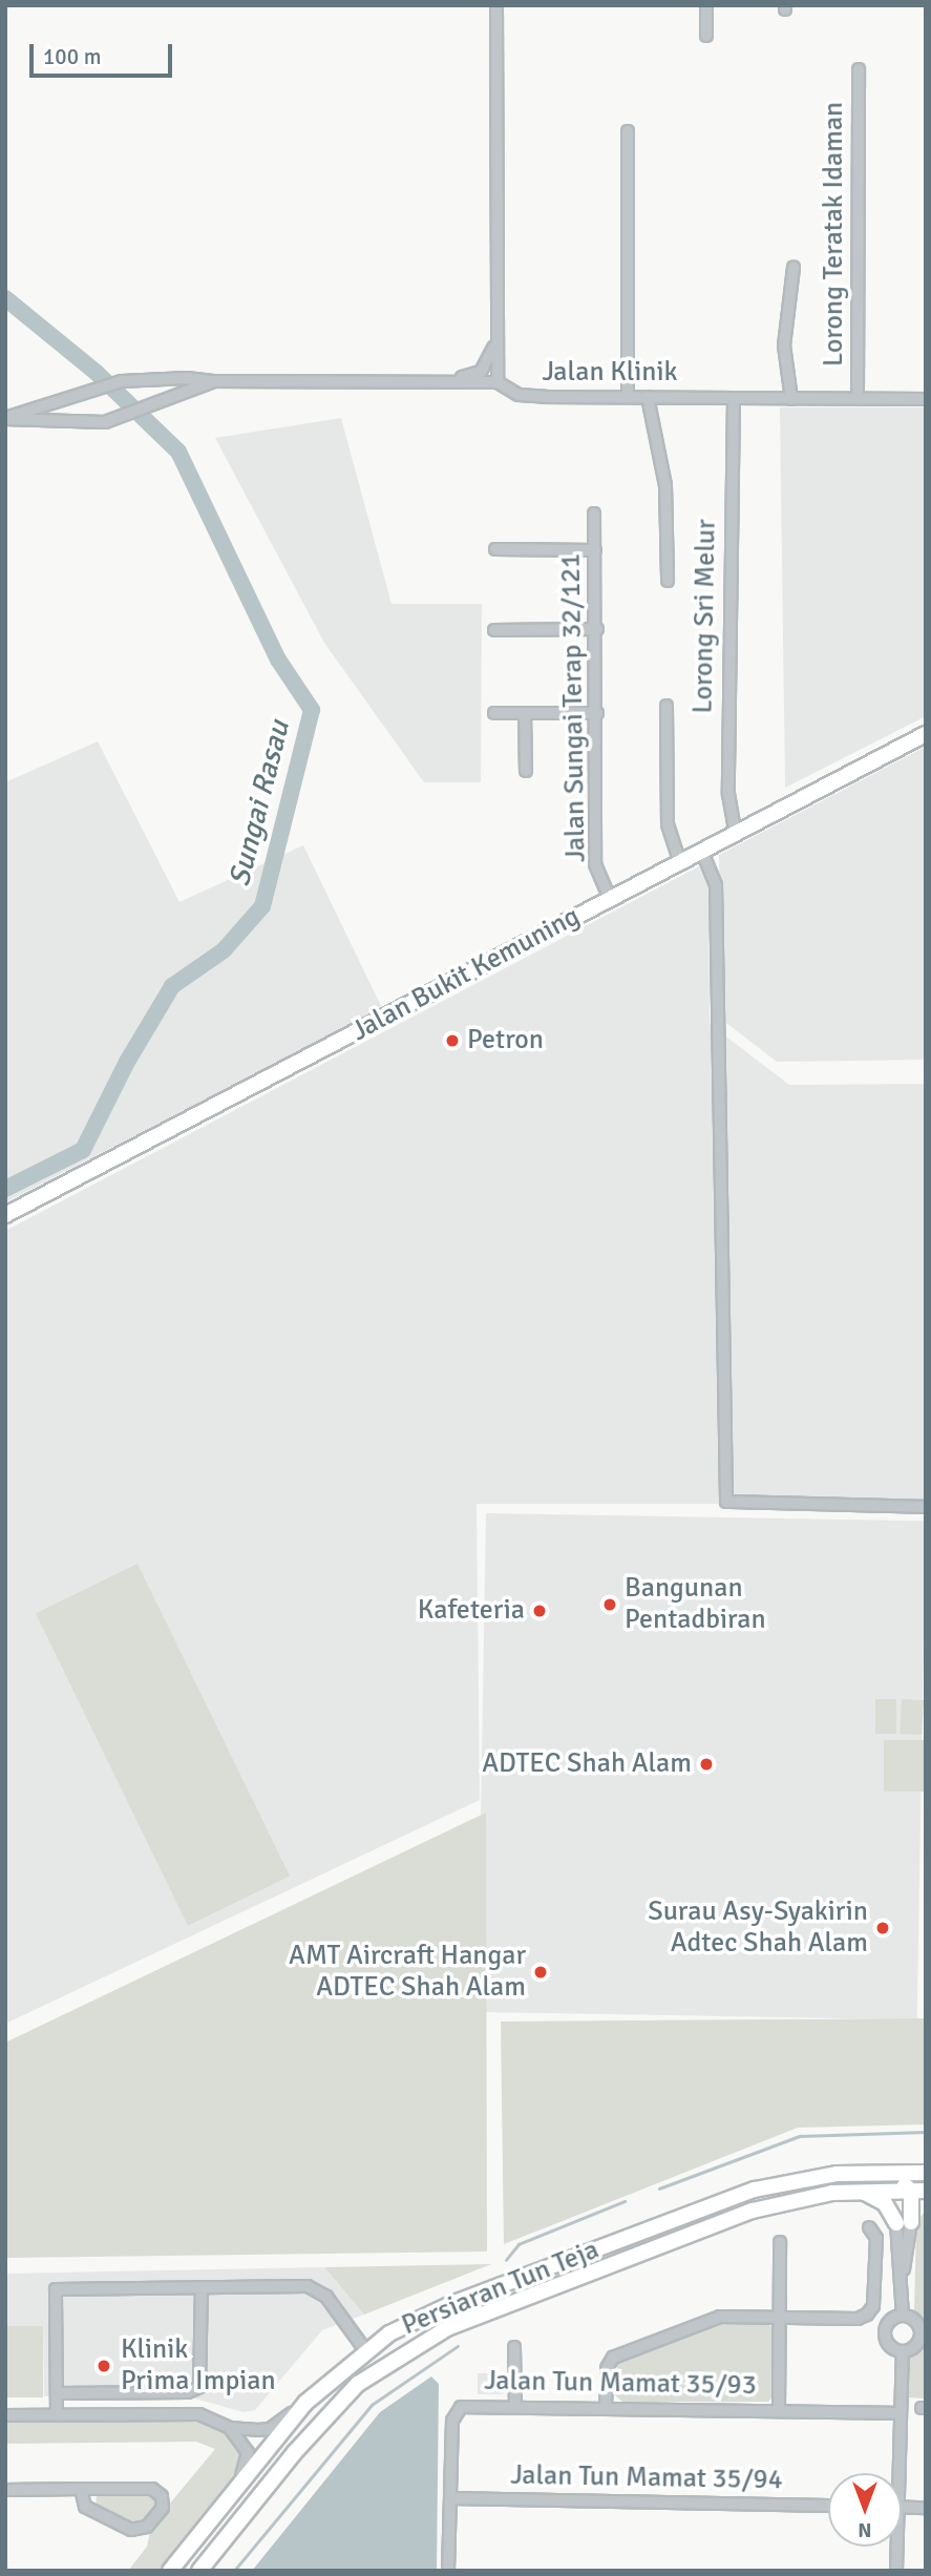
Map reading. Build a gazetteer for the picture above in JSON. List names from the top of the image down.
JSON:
{
  "streets": {
    "main road": ["Jalan Bukit Kemuning", "Persiaran Tun Teja"],
    "street": [
      "Lorong Teratak Idaman",
      "Jalan Klinik",
      "Lorong Sri Melur",
      "Jalan Sungai Terap 32/121",
      "Jalan Tun Mamat 35/93",
      "Jalan Tun Mamat 35/94"
    ]
  },
  "crossings": [
    ["Lorong Teratak Idaman", "Jalan Klinik"],
    ["Jalan Klinik", "Lorong Sri Melur"],
    ["Lorong Sri Melur", "Jalan Bukit Kemuning"],
    ["Jalan Sungai Terap 32/121", "Jalan Bukit Kemuning"],
    ["Jalan Tun Mamat 35/93", "Jalan Tun Mamat 35/94"]
  ],
  "water": ["Sungai Rasau"],
  "places": [
    "Petron",
    "Bangunan Pentadbiran",
    "Kafeteria",
    "ADTEC Shah Alam",
    "Surau Asy-Syakirin Adtec Shah Alam",
    "AMT Aircraft Hangar ADTEC Shah Alam",
    "Klinik Prima Impian"
  ],
  "scale_bar": "100 m",
  "north": "bottom"
}
